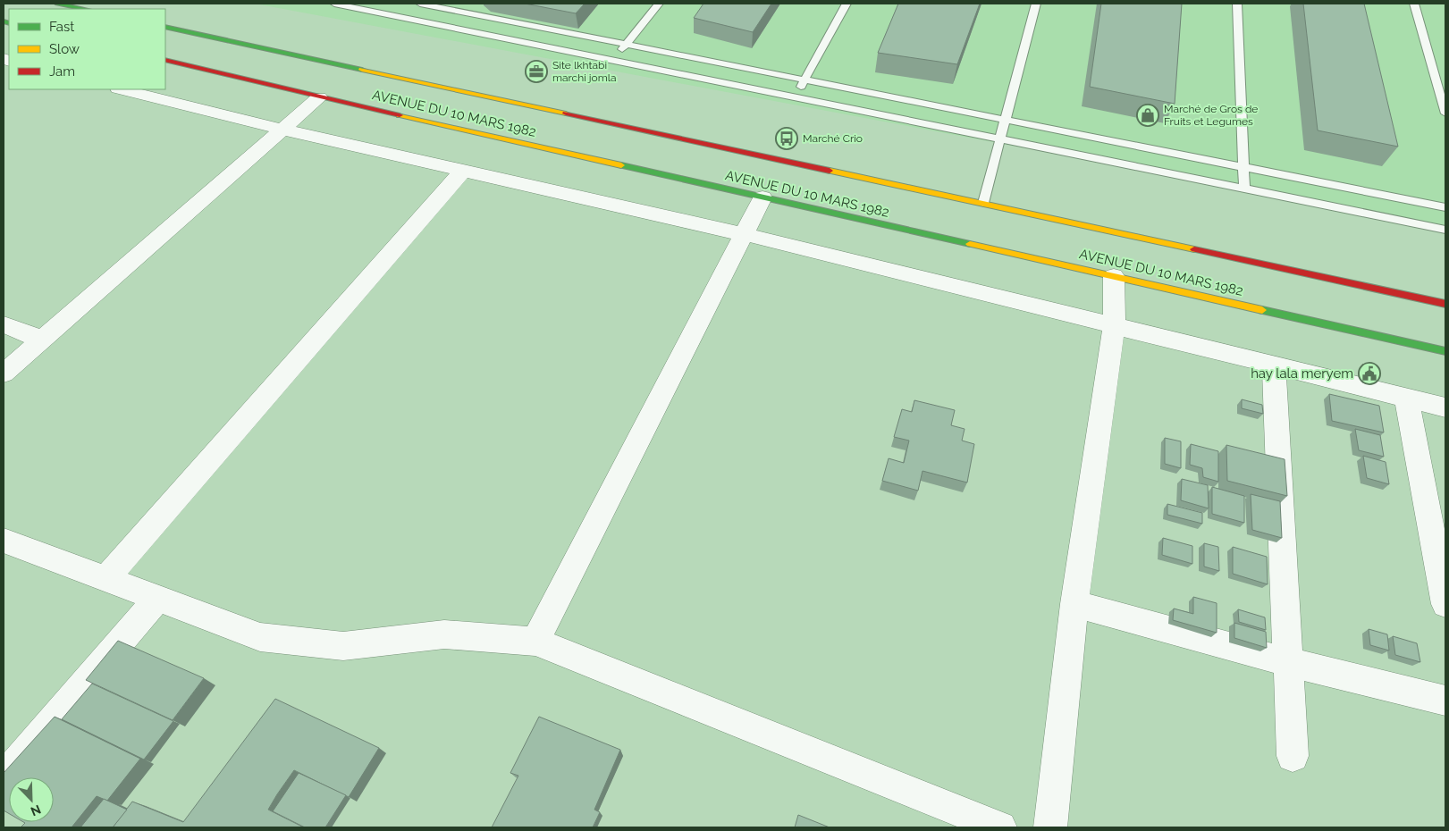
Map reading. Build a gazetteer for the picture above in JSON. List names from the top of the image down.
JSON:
{
  "streets": {
    "main road": ["AVENUE DU 10 MARS 1982"]
  },
  "places": {
    "office": ["Site lkhtabi marchi jomla"],
    "shop": ["Marché de Gros de Fruits et Legumes"],
    "bus stop": ["Marché Crio"],
    "public building": ["hay lala meryem"]
  },
  "legend": ["Fast", "Slow", "Jam"],
  "north": "bottom right"
}
